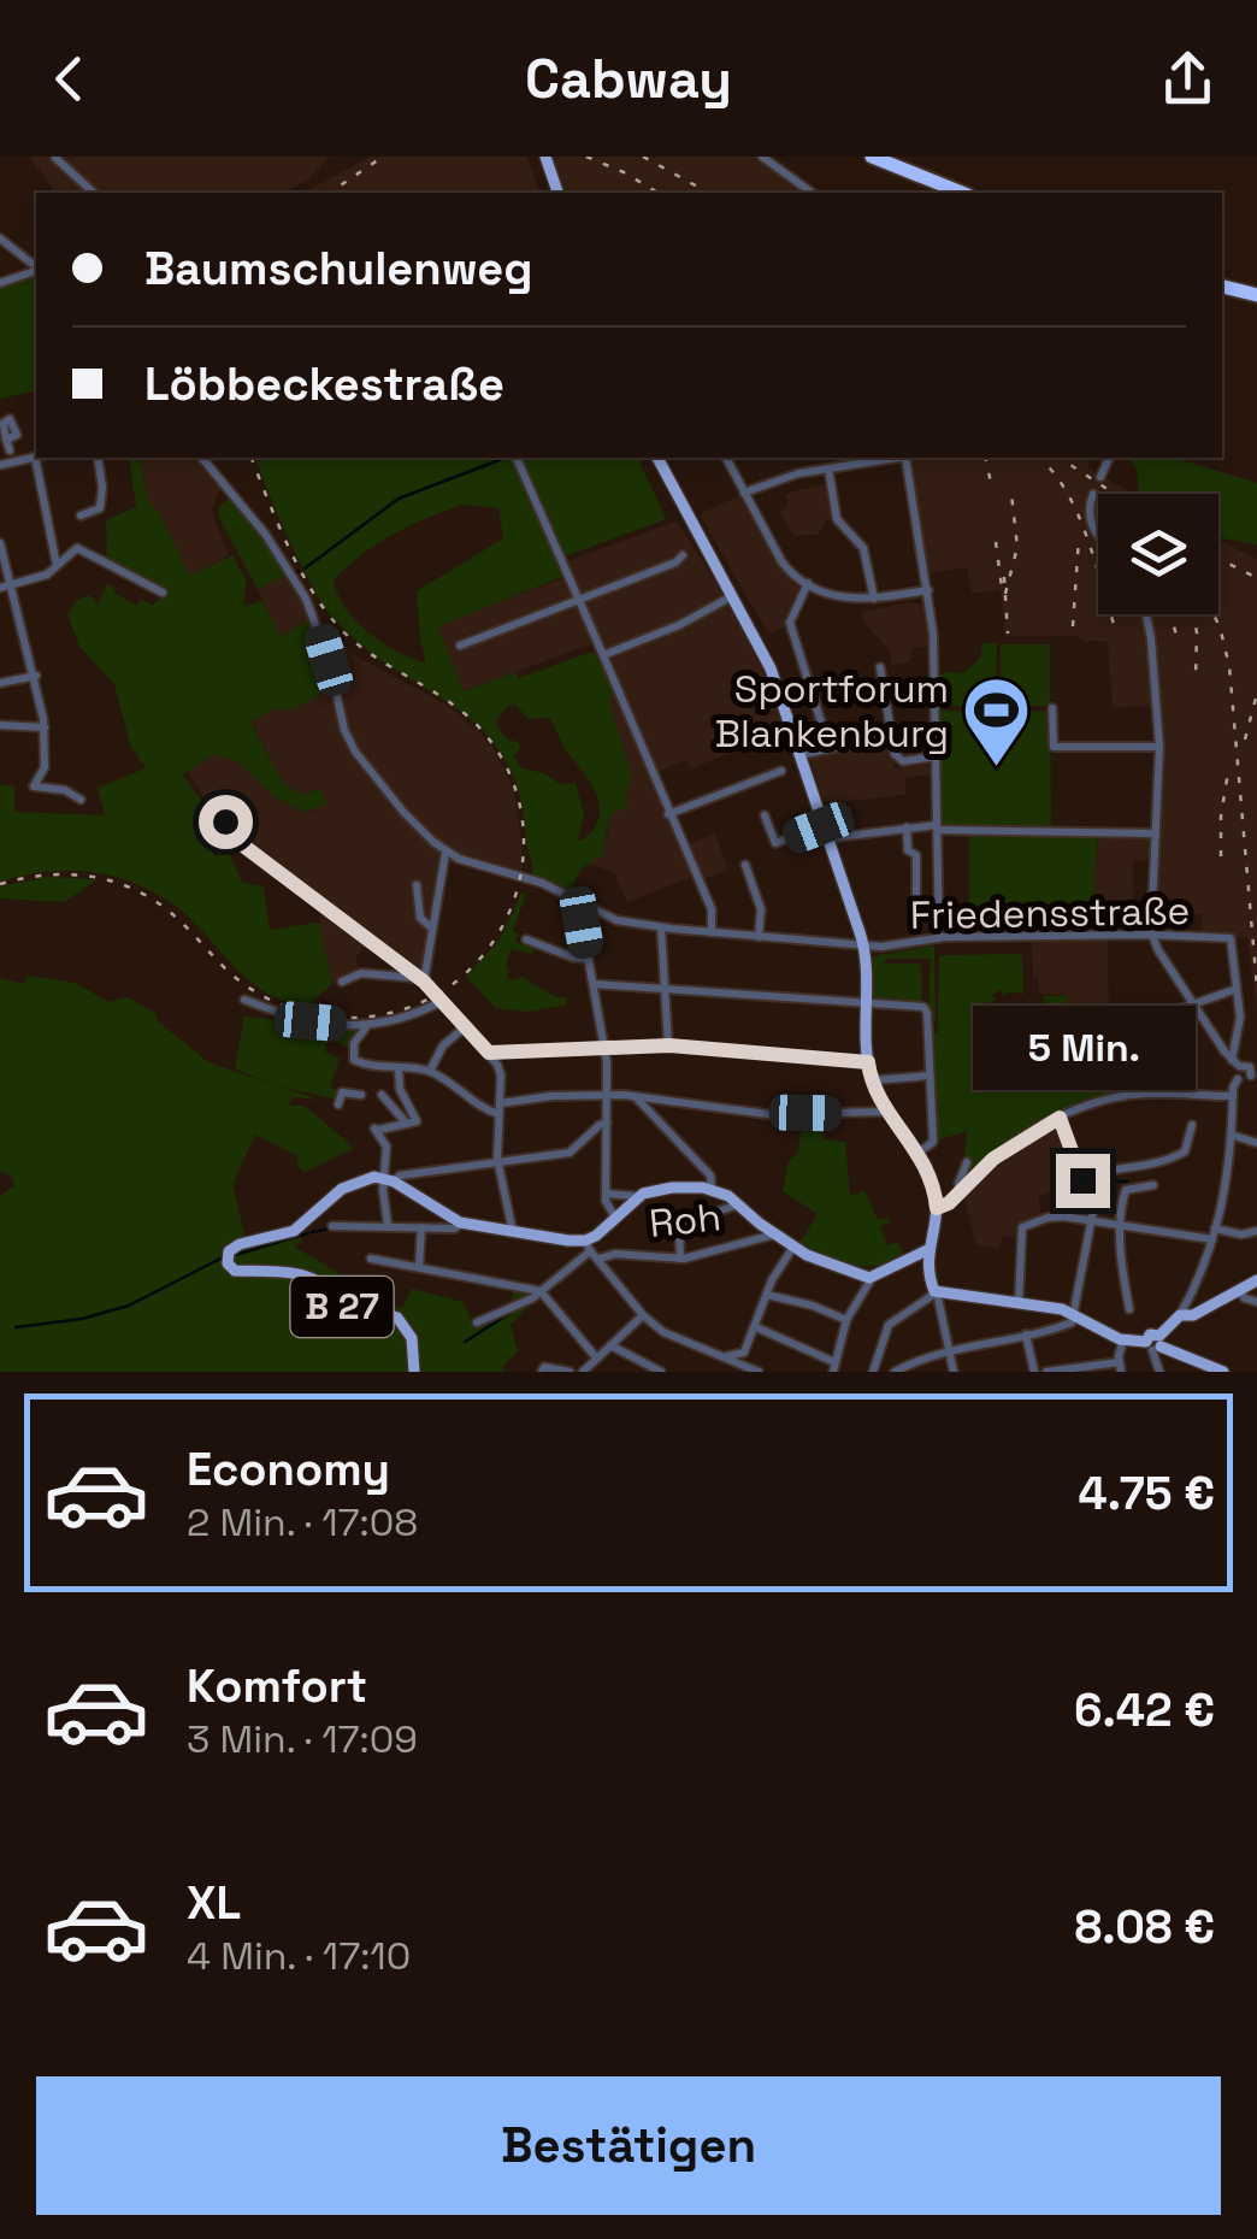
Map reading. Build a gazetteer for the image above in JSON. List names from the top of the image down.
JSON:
{
  "streets": {
    "main road": ["B 27"],
    "street": ["Friedensstraße", "Roh"]
  },
  "places": {
    "sports": ["Sportforum Blankenburg"]
  },
  "page": {
    "header": "Cabway",
    "banner": ["Baumschulenweg", "Löbbeckestraße"],
    "bubble": "5 Min.",
    "list": [
      {
        "name": "Economy",
        "note": "2 Min. · 17:08",
        "value": "4.75 €"
      },
      {
        "name": "Komfort",
        "note": "3 Min. · 17:09",
        "value": "6.42 €"
      },
      {
        "name": "XL",
        "note": "4 Min. · 17:10",
        "value": "8.08 €"
      }
    ],
    "buttons": "Bestätigen"
  }
}
